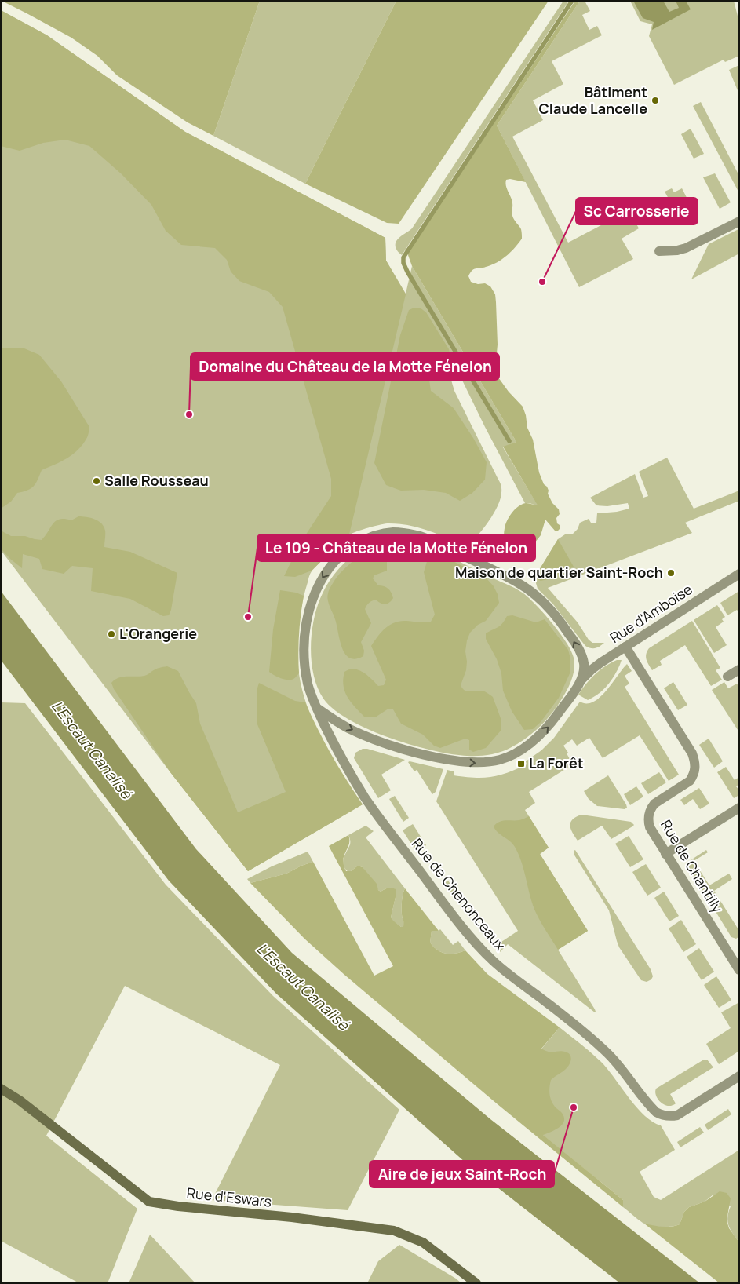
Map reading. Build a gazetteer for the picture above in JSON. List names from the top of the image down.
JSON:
{
  "streets": {
    "street": [
      "Rue d'Amboise",
      "Rue de Chantilly",
      "Rue de Chenonceaux",
      "Rue d'Eswars"
    ]
  },
  "crossings": [
    ["Rue d'Amboise", "Rue de Chantilly"],
    ["Rue d'Amboise", "Rue de Chenonceaux"]
  ],
  "one_way": ["Rue d'Amboise"],
  "water": ["L'Escaut Canalisé"],
  "places": {
    "other": [
      "Bâtiment Claude Lancelle",
      "Sc Carrosserie",
      "Domaine du Château de la Motte Fénelon",
      "Salle Rousseau",
      "Maison de quartier Saint-Roch",
      "Le 109 - Château de la Motte Fénelon",
      "L'Orangerie",
      "Aire de jeux Saint-Roch"
    ],
    "transit": ["La Forêt"]
  }
}
